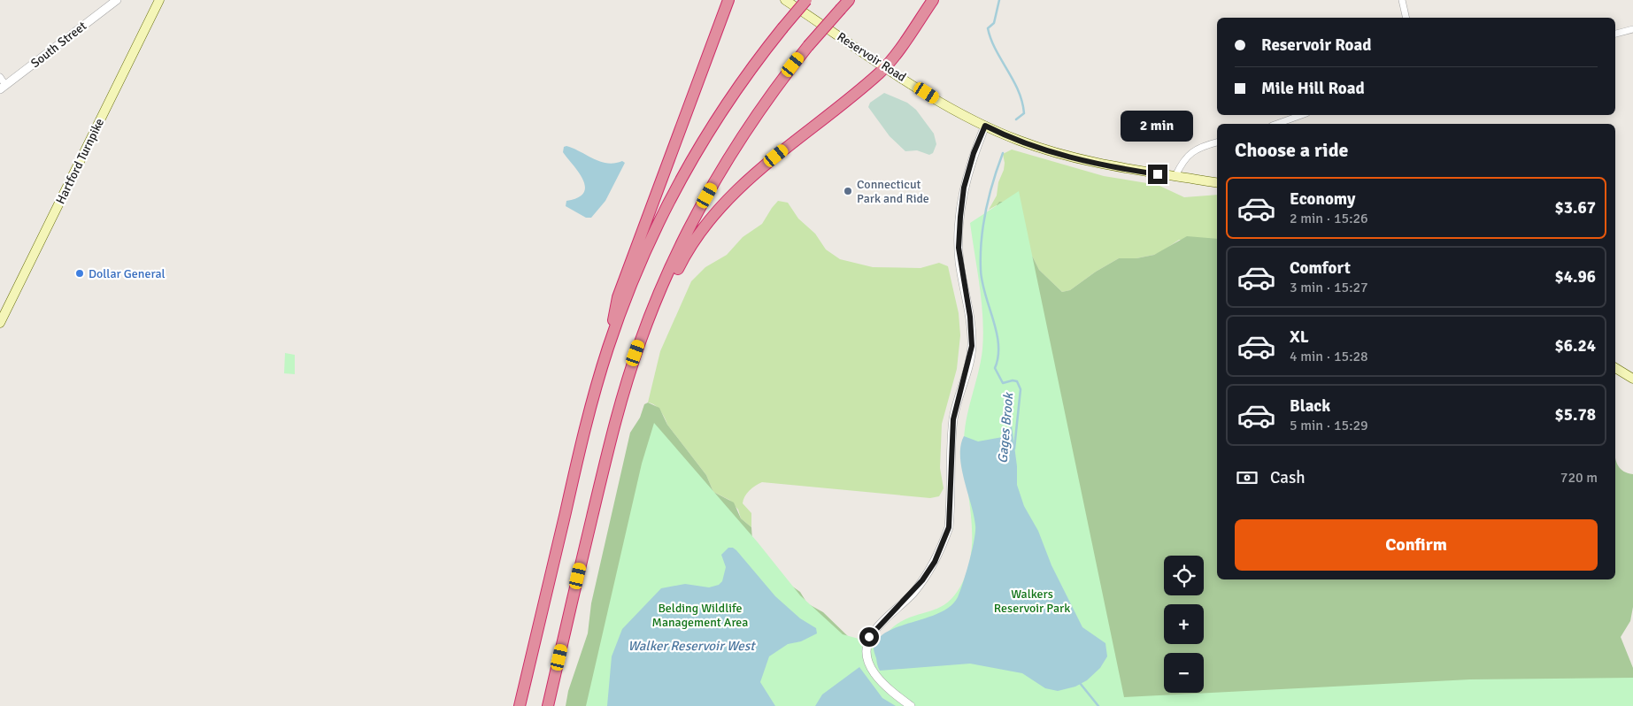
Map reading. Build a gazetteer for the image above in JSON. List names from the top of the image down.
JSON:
{
  "streets": {
    "main road": ["Reservoir Road", "Hartford Turnpike"],
    "street": ["South Street"]
  },
  "water": ["Gages Brook", "Walker Reservoir West"],
  "parks": ["Walkers Reservoir Park", "Belding Wildlife Management Area"],
  "places": ["Connecticut Park and Ride", "Dollar General"],
  "page": {
    "banner": ["Reservoir Road", "Mile Hill Road"],
    "bubble": "2 min",
    "heading": "Choose a ride",
    "list": [
      {
        "name": "Economy",
        "note": "2 min · 15:26",
        "value": "$3.67"
      },
      {
        "name": "Comfort",
        "note": "3 min · 15:27",
        "value": "$4.96"
      },
      {
        "name": "XL",
        "note": "4 min · 15:28",
        "value": "$6.24"
      },
      {
        "name": "Black",
        "note": "5 min · 15:29",
        "value": "$5.78"
      }
    ],
    "pay": ["Cash", "720 m"],
    "buttons": "Confirm",
    "map_buttons": ["+", "−"]
  }
}
